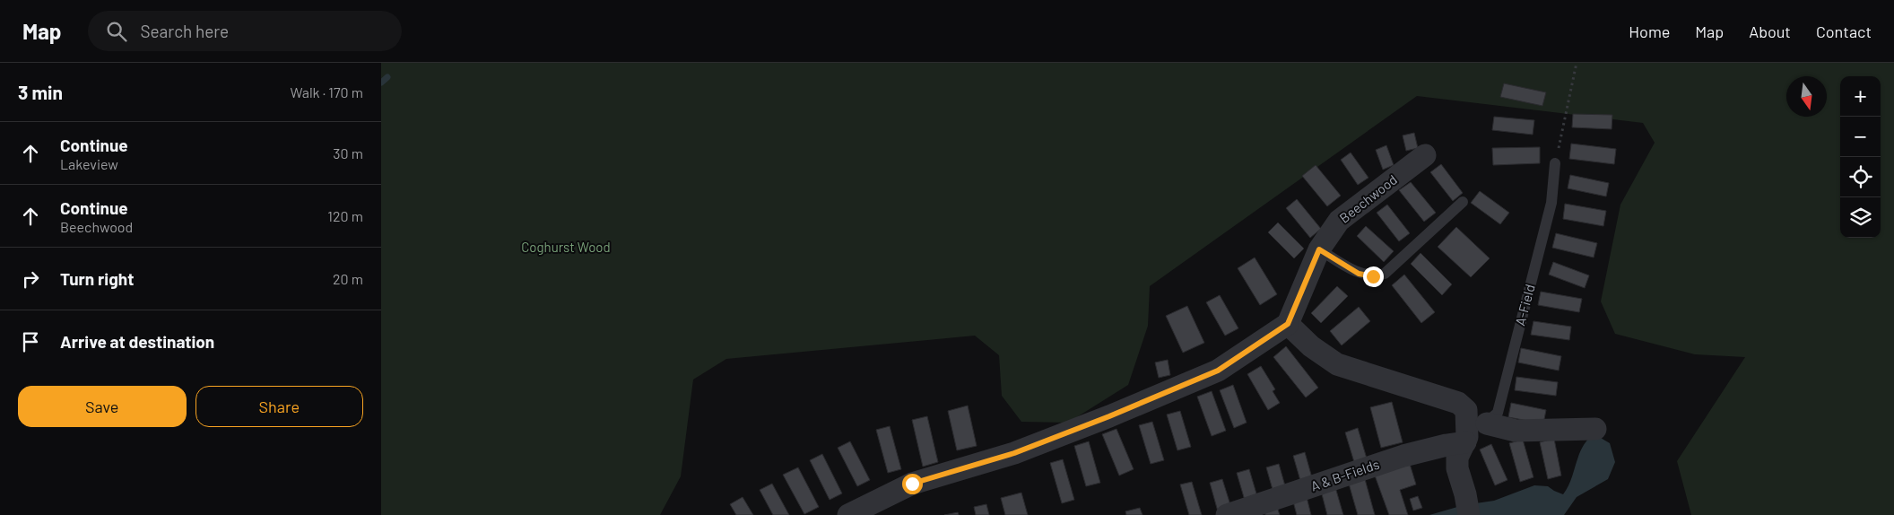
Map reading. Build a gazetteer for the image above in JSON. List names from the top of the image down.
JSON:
{
  "streets": {
    "street": ["Beechwood", "A & B-Fields"],
    "lane": ["A-Field"]
  },
  "crossings": [
    ["A-Field", "A & B-Fields"]
  ],
  "parks": ["Coghurst Wood"],
  "north": "bottom",
  "page": {
    "header": "Map",
    "search": "Search here",
    "nav": [
      "Home",
      "Map",
      "About",
      "Contact"
    ],
    "heading": ["3 min", "Walk · 170 m"],
    "map_buttons": ["+", "−"],
    "list": [
      ["Continue", "Lakeview", "30 m"],
      ["Continue", "Beechwood", "120 m"],
      ["Turn right", "20 m"],
      "Arrive at destination"
    ],
    "buttons": ["Save", "Share"]
  }
}
